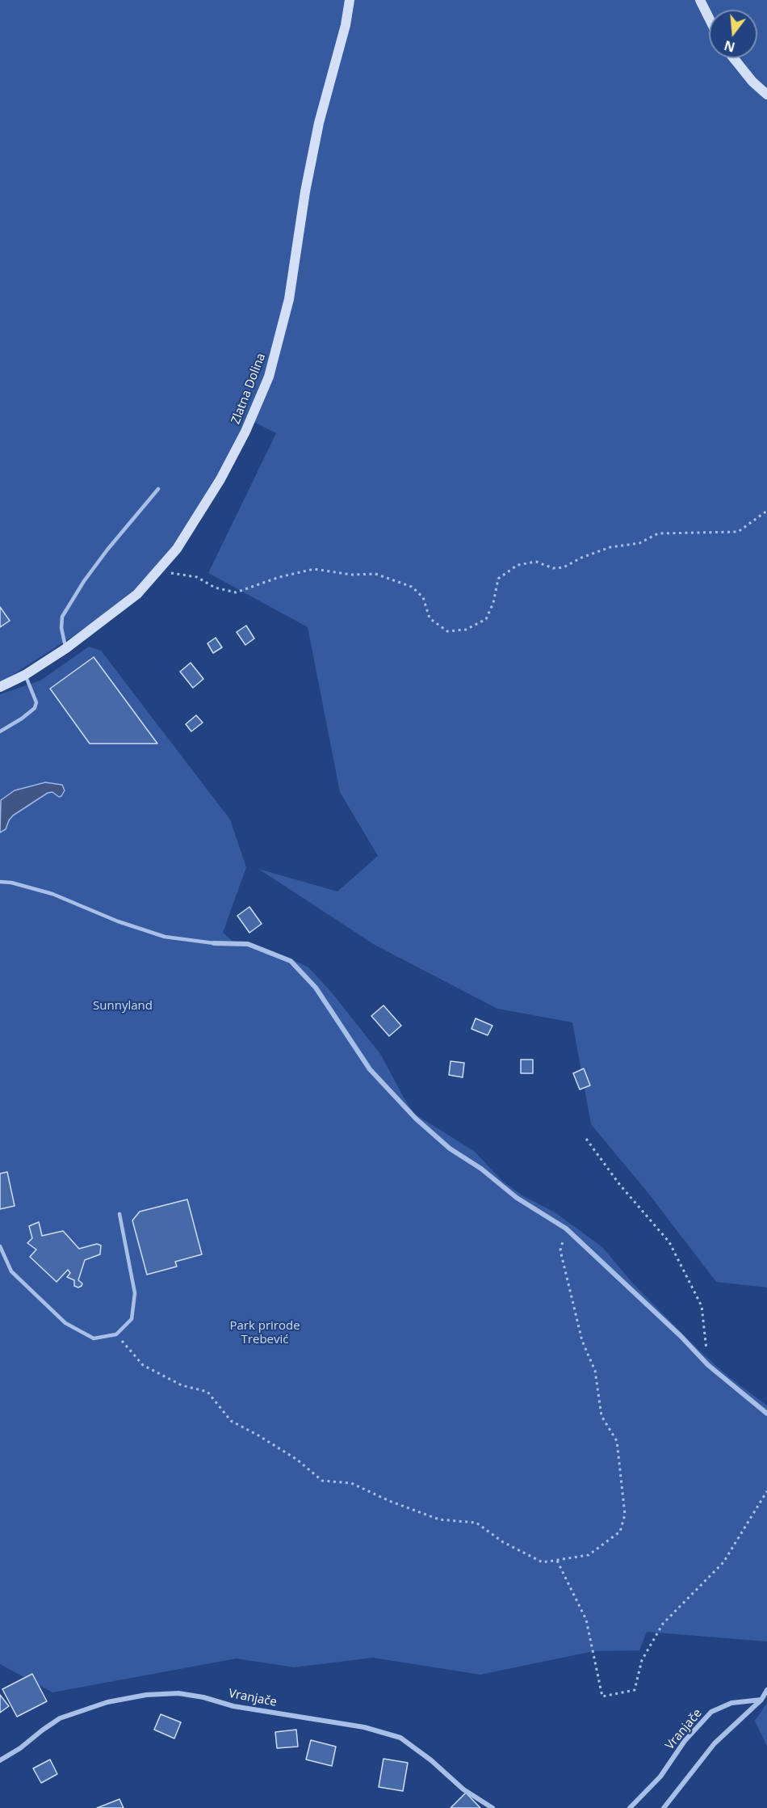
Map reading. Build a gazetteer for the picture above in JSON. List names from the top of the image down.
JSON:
{
  "streets": {
    "main road": ["Zlatna Dolina"],
    "street": ["Vranjače"]
  },
  "parks": ["Sunnyland", "Park prirode Trebević"],
  "north": "bottom"
}
